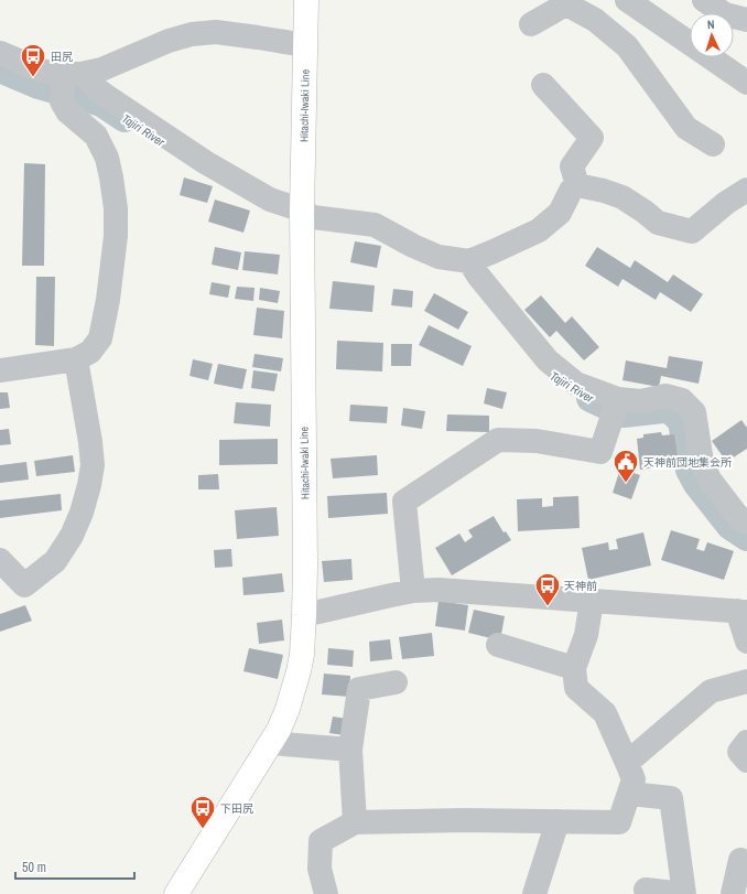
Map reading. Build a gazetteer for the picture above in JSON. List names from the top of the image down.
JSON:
{
  "streets": {
    "main road": ["Hitachi-Iwaki Line"]
  },
  "water": ["Tajiri River"],
  "places": {
    "bus stop": ["田尻", "天神前", "下田尻"],
    "public building": ["天神前団地集会所"]
  },
  "scale_bar": "50 m",
  "north": "top"
}
